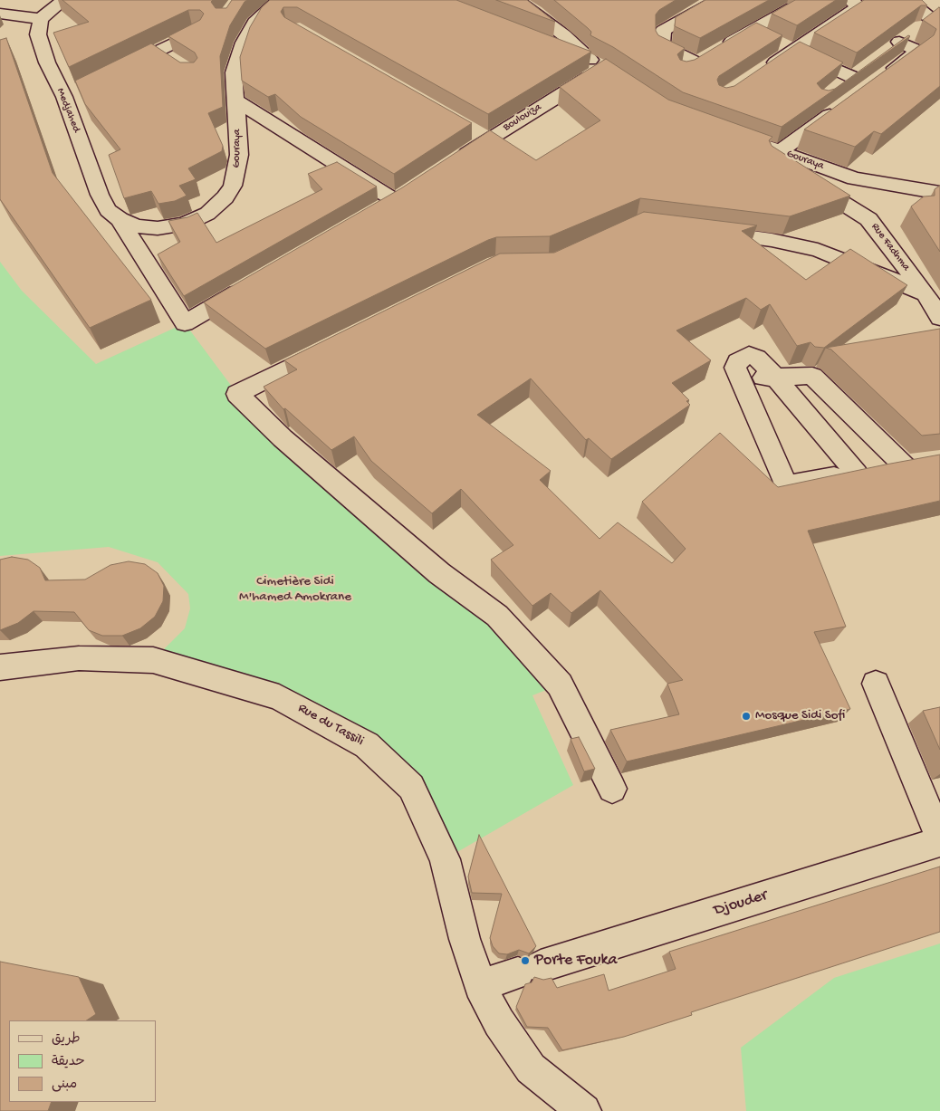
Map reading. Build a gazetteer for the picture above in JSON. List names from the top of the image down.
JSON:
{
  "streets": {
    "street": [
      "Medjahed",
      "Boulouiza",
      "Gouraya",
      "Rue Fadhma",
      "Rue du Tassili",
      "Djouder"
    ]
  },
  "crossings": [
    ["Medjahed", "Gouraya"],
    ["Gouraya", "Rue Fadhma"],
    ["Rue du Tassili", "Djouder"]
  ],
  "parks": ["Cimetière Sidi M'hamed Amokrane"],
  "places": ["Mosque Sidi Sofi", "Porte Fouka"],
  "legend": ["طريق", "حديقة", "مبنى"]
}
